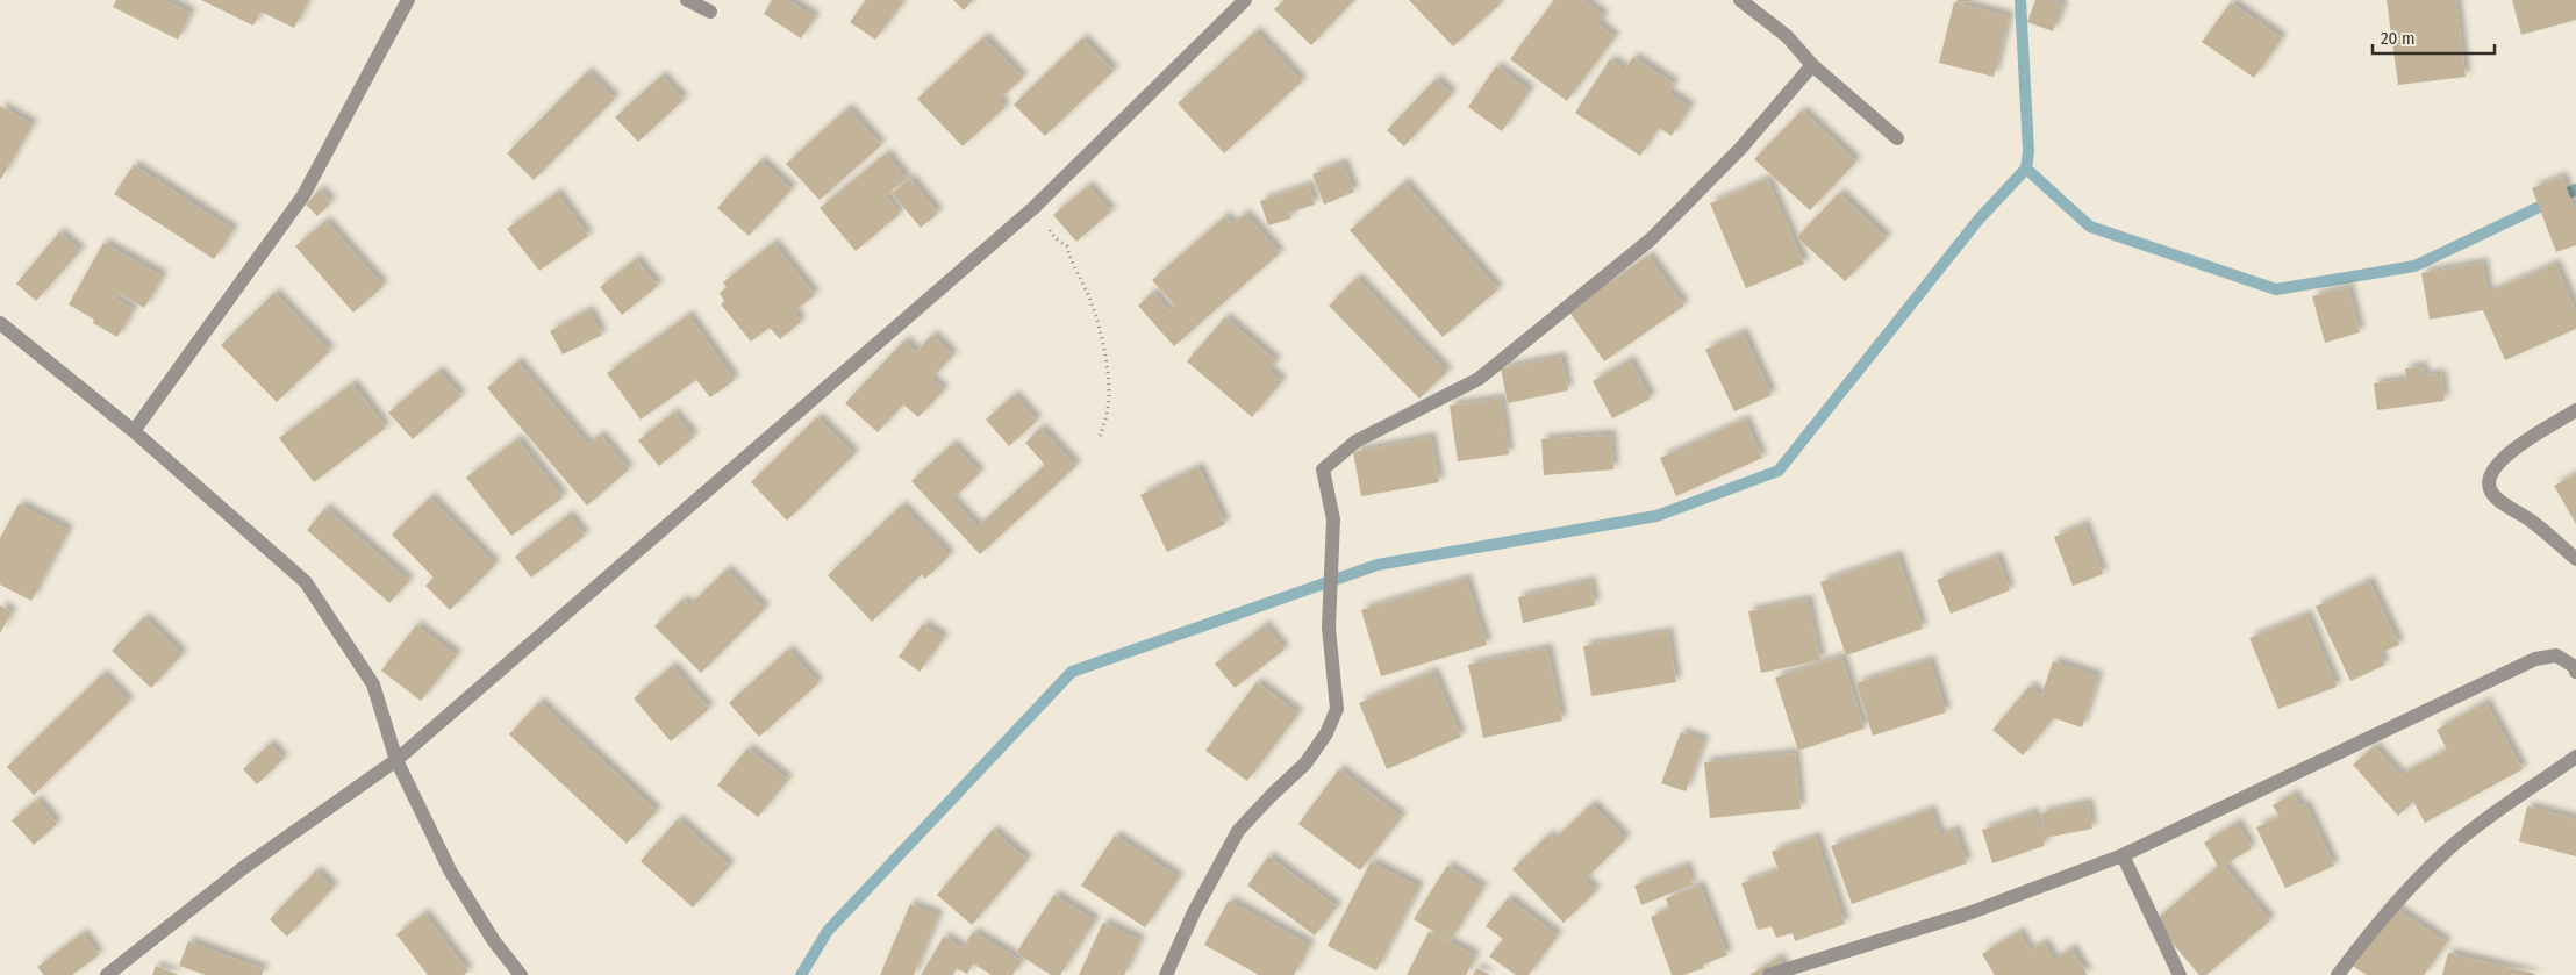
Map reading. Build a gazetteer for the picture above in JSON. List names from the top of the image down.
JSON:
{
  "scale_bar": "20 m"
}
